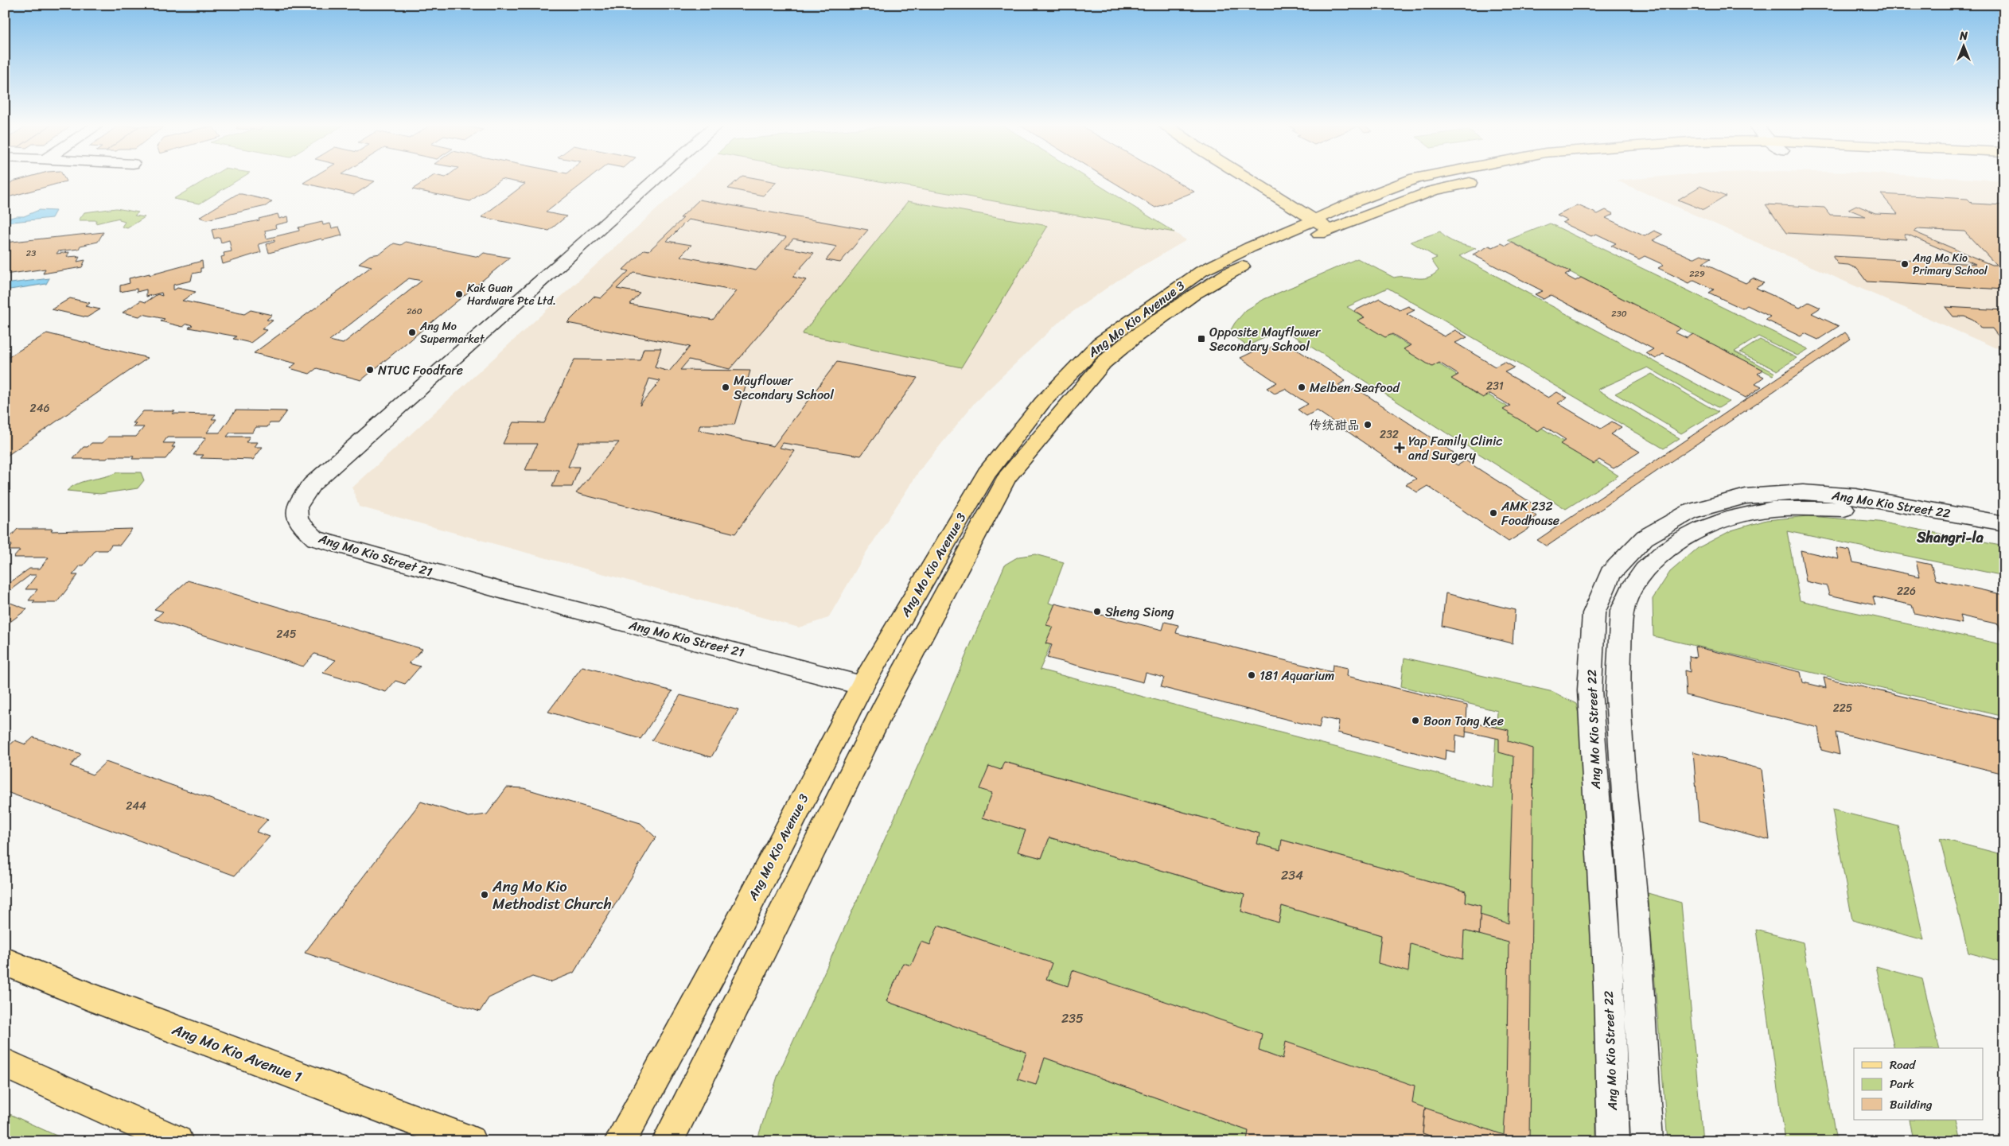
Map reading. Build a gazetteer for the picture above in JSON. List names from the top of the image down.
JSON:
{
  "streets": {
    "main road": ["Ang Mo Kio Avenue 3", "Ang Mo Kio Avenue 1"],
    "street": ["Ang Mo Kio Street 22", "Ang Mo Kio Street 21"]
  },
  "crossings": [
    ["Ang Mo Kio Avenue 3", "Ang Mo Kio Street 21"]
  ],
  "districts": ["Shangri-la"],
  "places": {
    "other": [
      "Ang Mo Kio Primary School",
      "Kak Guan Hardware Pte Ltd.",
      "Ang Mo Supermarket",
      "NTUC Foodfare",
      "Mayflower Secondary School",
      "Melben Seafood",
      "传统甜品",
      "AMK 232 Foodhouse",
      "Sheng Siong",
      "181 Aquarium",
      "Boon Tong Kee",
      "Ang Mo Kio Methodist Church"
    ],
    "transit": ["Opposite Mayflower Secondary School"],
    "health": ["Yap Family Clinic and Surgery"]
  },
  "house_numbers": [
    "23",
    "229",
    "260",
    "230",
    "231",
    "246",
    "232",
    "226",
    "245",
    "225",
    "244",
    "234",
    "235"
  ],
  "legend": ["Road", "Park", "Building"],
  "north": "top"
}
